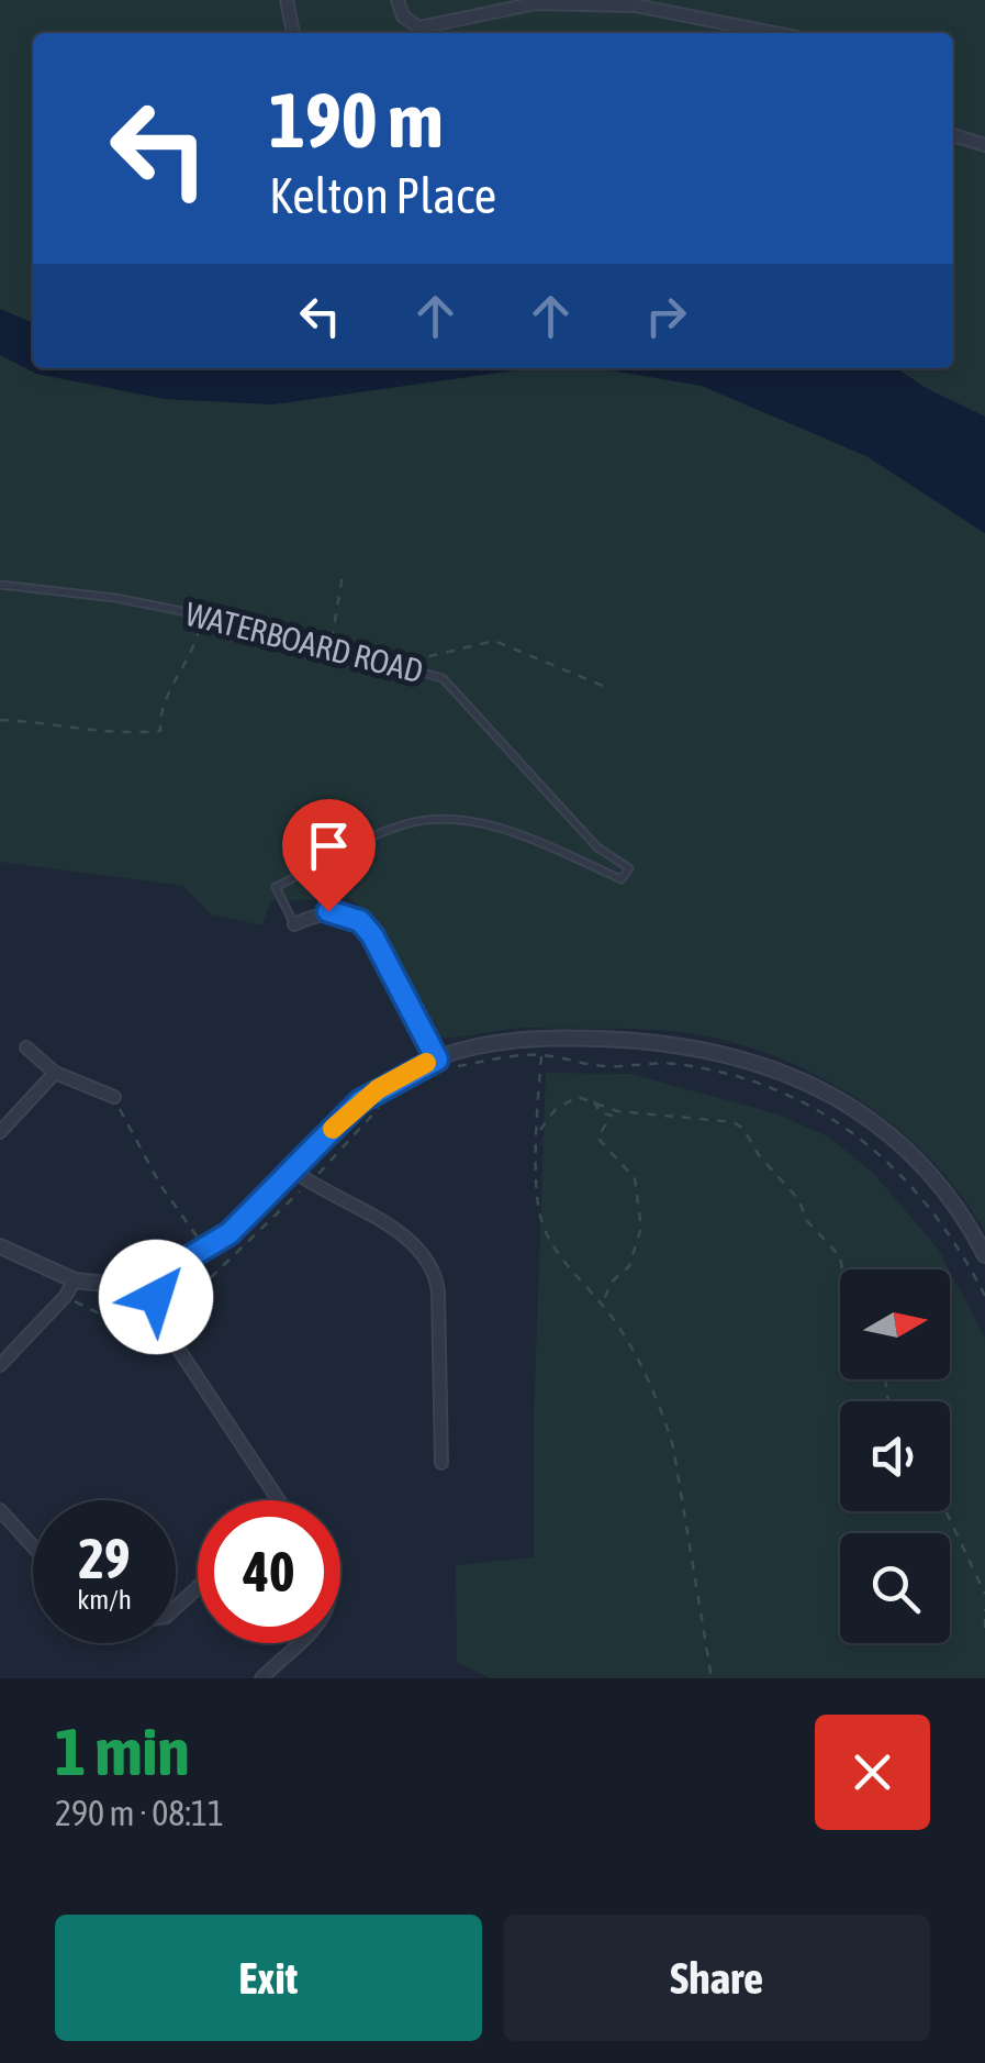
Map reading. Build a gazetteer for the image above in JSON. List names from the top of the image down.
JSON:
{
  "streets": {
    "lane": ["WATERBOARD ROAD"]
  },
  "north": "right",
  "page": {
    "turn": ["190 m", "Kelton Place"],
    "speed": "29 km/h",
    "limit": "40",
    "heading": ["1 min", "290 m · 08:11"],
    "buttons": ["Exit", "Share"]
  }
}
